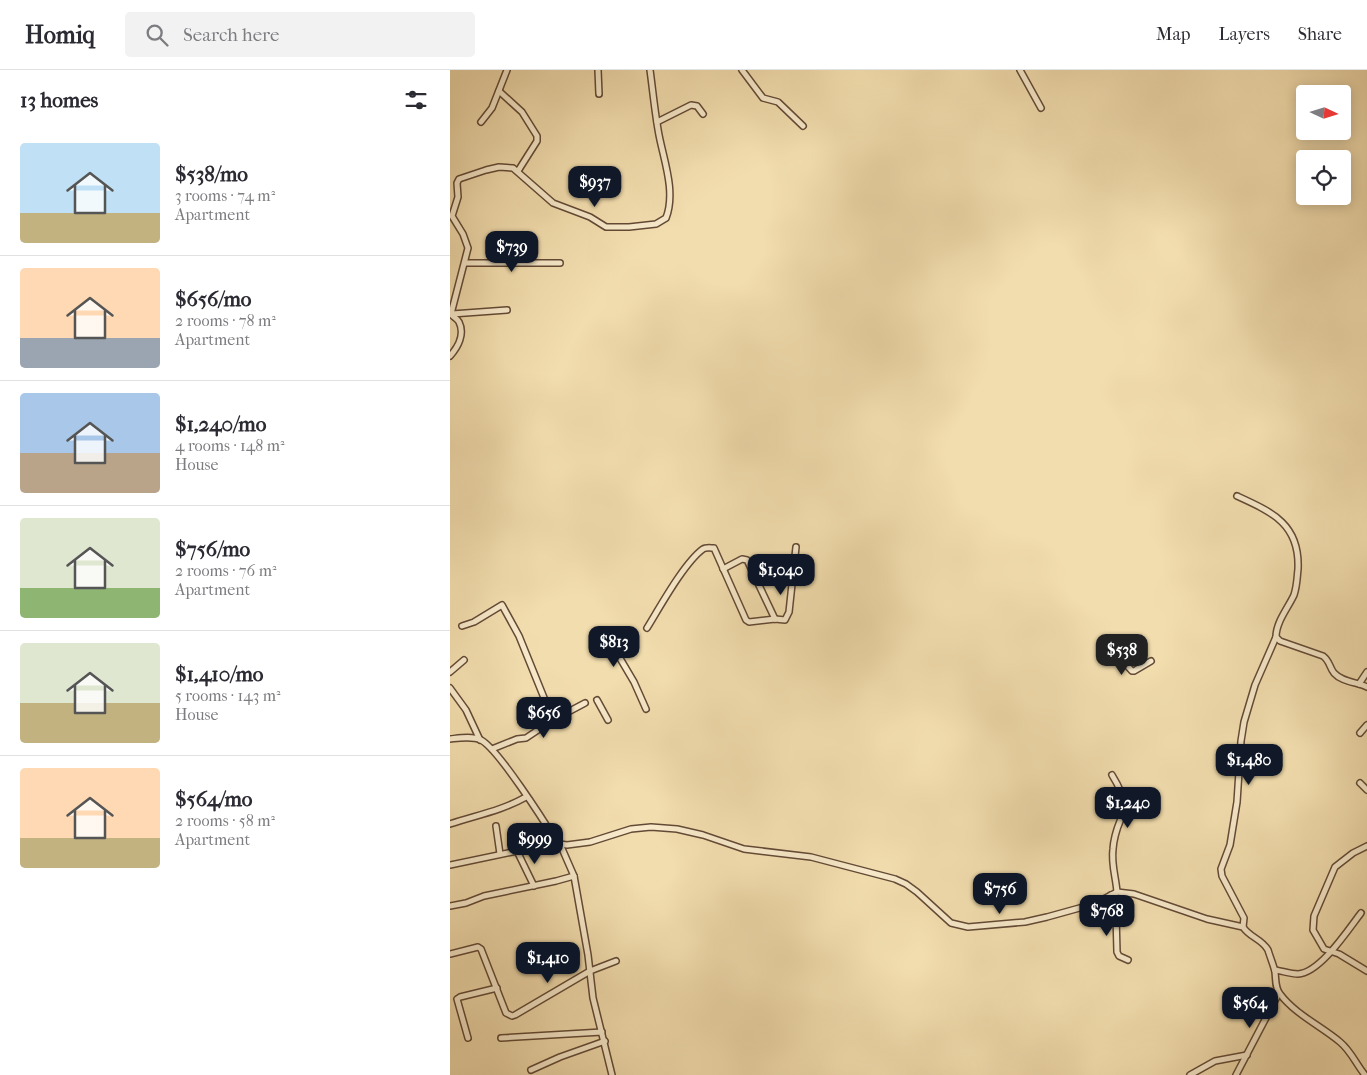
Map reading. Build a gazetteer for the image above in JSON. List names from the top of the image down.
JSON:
{
  "north": "right",
  "page": {
    "header": "Homiq",
    "search": "Search here",
    "nav": ["Map", "Layers", "Share"],
    "heading": "13 homes",
    "list": [
      {
        "name": "$538/mo",
        "note": "3 rooms · 74 m² · Apartment"
      },
      {
        "name": "$656/mo",
        "note": "2 rooms · 78 m² · Apartment"
      },
      {
        "name": "$1,240/mo",
        "note": "4 rooms · 148 m² · House"
      },
      {
        "name": "$756/mo",
        "note": "2 rooms · 76 m² · Apartment"
      },
      {
        "name": "$1,410/mo",
        "note": "5 rooms · 143 m² · House"
      },
      {
        "name": "$564/mo",
        "note": "2 rooms · 58 m² · Apartment"
      }
    ],
    "price": [
      "$937",
      "$739",
      "$1,040",
      "$813",
      "$538",
      "$656",
      "$1,480",
      "$1,240",
      "$999",
      "$756",
      "$768",
      "$1,410",
      "$564"
    ]
  }
}
